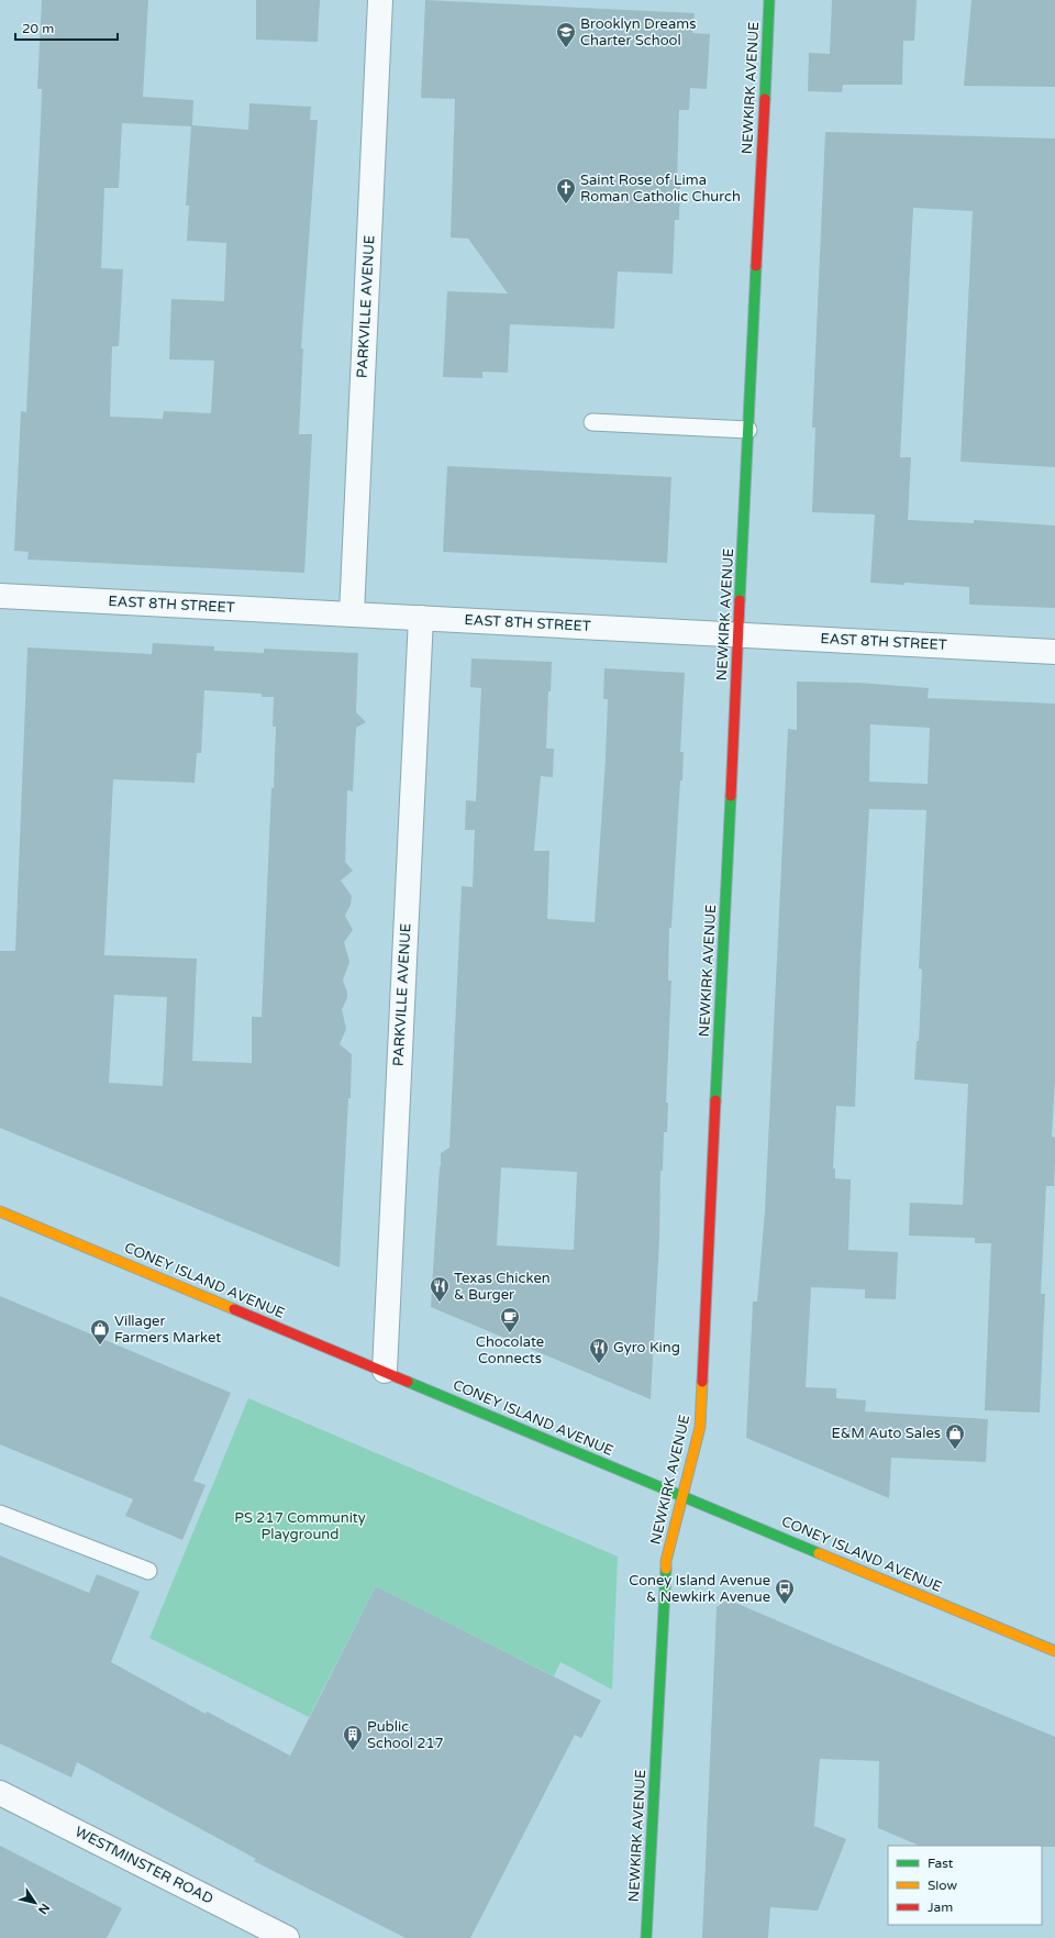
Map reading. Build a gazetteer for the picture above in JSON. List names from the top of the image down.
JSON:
{
  "streets": {
    "street": [
      "NEWKIRK AVENUE",
      "PARKVILLE AVENUE",
      "EAST 8TH STREET",
      "CONEY ISLAND AVENUE",
      "WESTMINSTER ROAD"
    ]
  },
  "crossings": [
    ["NEWKIRK AVENUE", "EAST 8TH STREET"],
    ["NEWKIRK AVENUE", "CONEY ISLAND AVENUE"],
    ["PARKVILLE AVENUE", "EAST 8TH STREET"],
    ["PARKVILLE AVENUE", "CONEY ISLAND AVENUE"]
  ],
  "parks": ["PS 217 Community Playground"],
  "places": {
    "school or university": ["Brooklyn Dreams Charter School"],
    "church": ["Saint Rose of Lima Roman Catholic Church"],
    "restaurant": ["Texas Chicken & Burger", "Gyro King"],
    "cafe": ["Chocolate Connects"],
    "shop": ["Villager Farmers Market", "E&M Auto Sales"],
    "bus stop": ["Coney Island Avenue & Newkirk Avenue"],
    "building": ["Public School 217"]
  },
  "legend": ["Fast", "Slow", "Jam"],
  "scale_bar": "20 m",
  "north": "bottom right"
}
